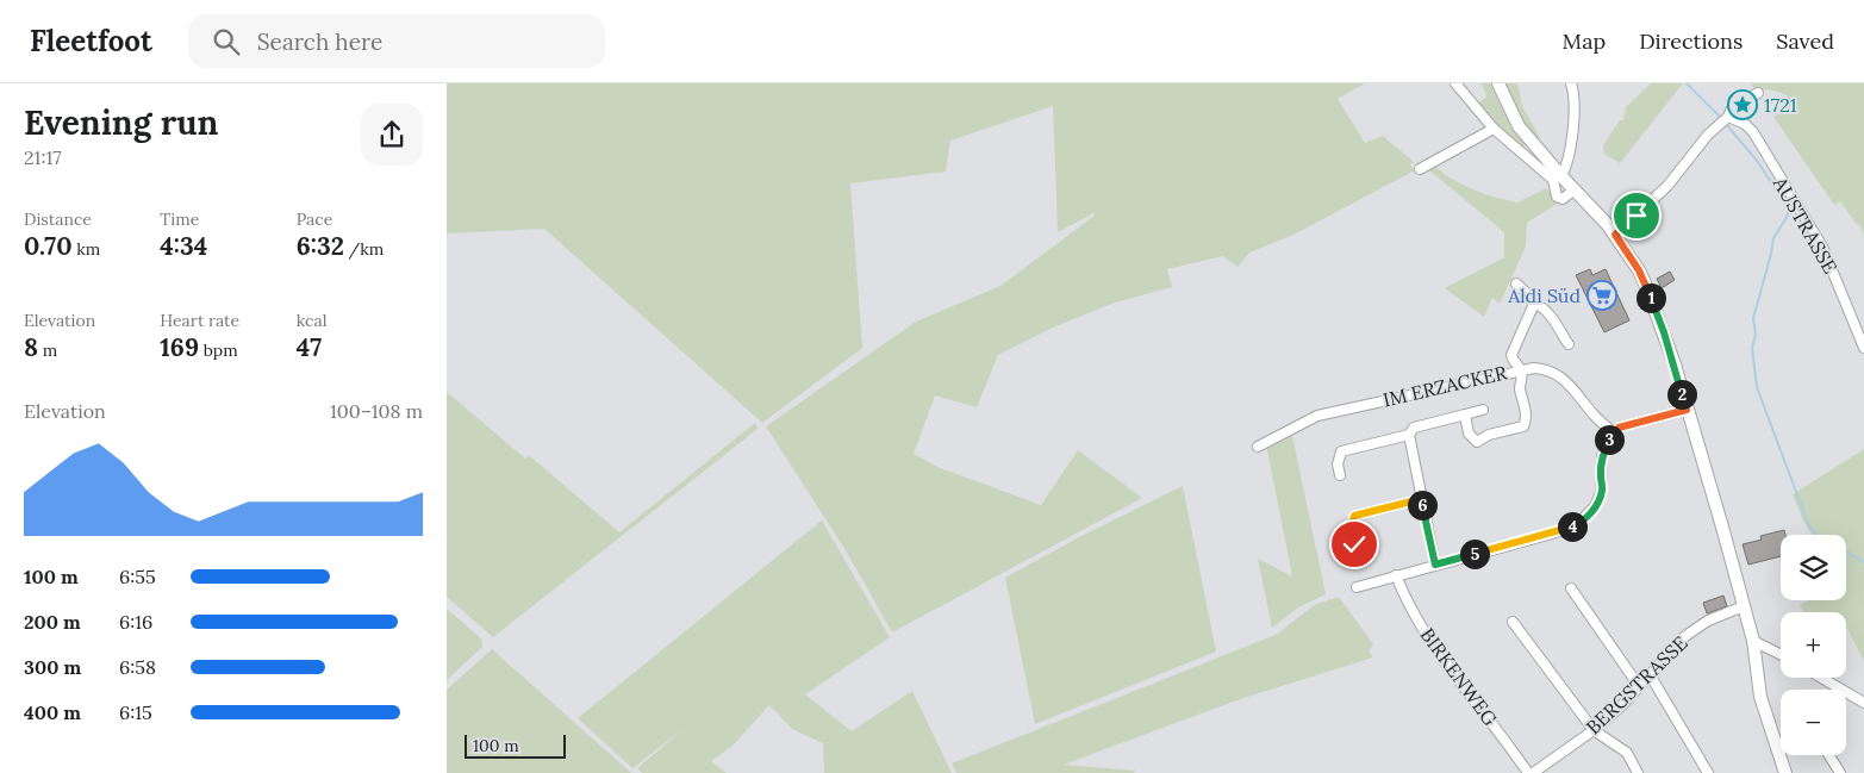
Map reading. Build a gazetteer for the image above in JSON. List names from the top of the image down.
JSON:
{
  "streets": {
    "street": [
      "AUSTRASSE",
      "IM ERZACKER",
      "BIRKENWEG",
      "BERGSTRASSE"
    ]
  },
  "places": {
    "place": ["1721"],
    "supermarket": ["Aldi Süd"]
  },
  "scale_bar": "100 m",
  "page": {
    "header": "Fleetfoot",
    "search": "Search here",
    "nav": ["Map", "Directions", "Saved"],
    "heading": ["Evening run", "21:17"],
    "stats": [
      ["Distance", "0.70 km"],
      ["Time", "4:34"],
      ["Pace", "6:32 /km"],
      ["Elevation", "8 m"],
      ["Heart rate", "169 bpm"],
      ["kcal", "47"]
    ],
    "pins": [
      "1",
      "2",
      "3",
      "6",
      "4",
      "5"
    ],
    "chart": ["Elevation", "100–108 m"],
    "map_buttons": ["+", "−"],
    "list": [
      {
        "name": "100 m",
        "note": "6:55"
      },
      {
        "name": "200 m",
        "note": "6:16"
      },
      {
        "name": "300 m",
        "note": "6:58"
      },
      {
        "name": "400 m",
        "note": "6:15"
      }
    ],
    "scale": "100 m"
  }
}
